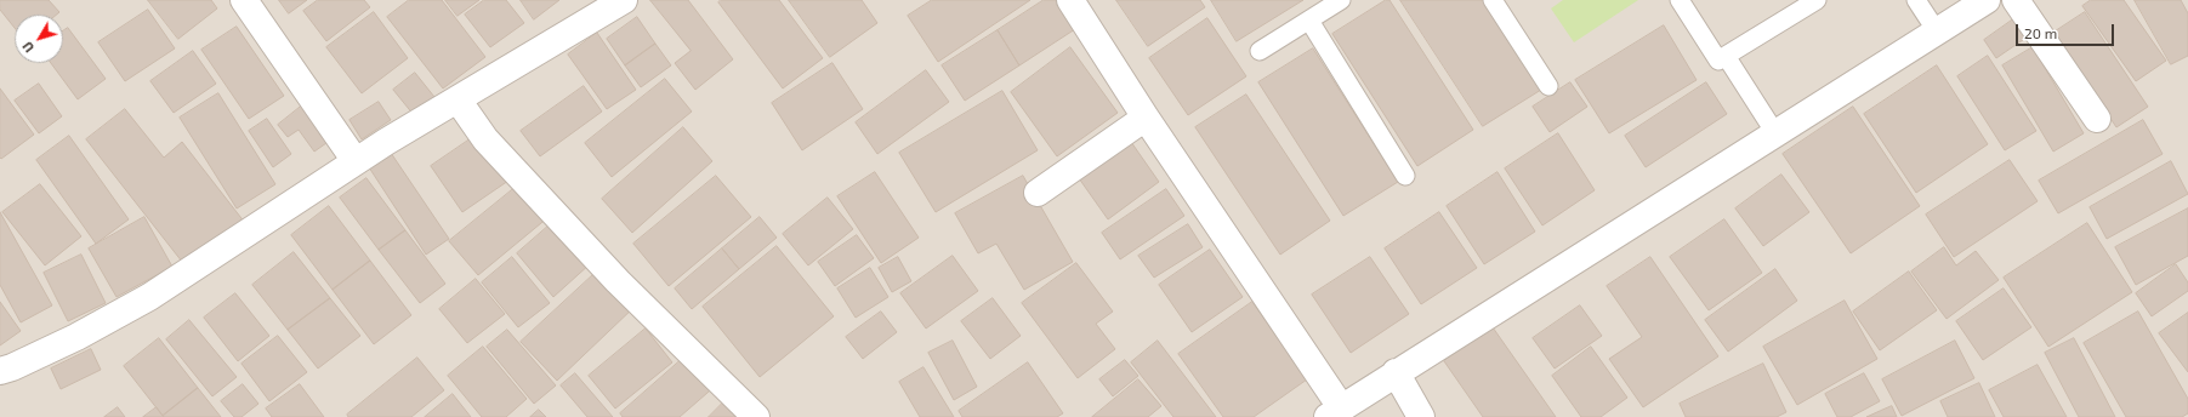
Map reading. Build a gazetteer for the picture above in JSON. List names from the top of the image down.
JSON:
{
  "scale_bar": "20 m",
  "north": "bottom left"
}
